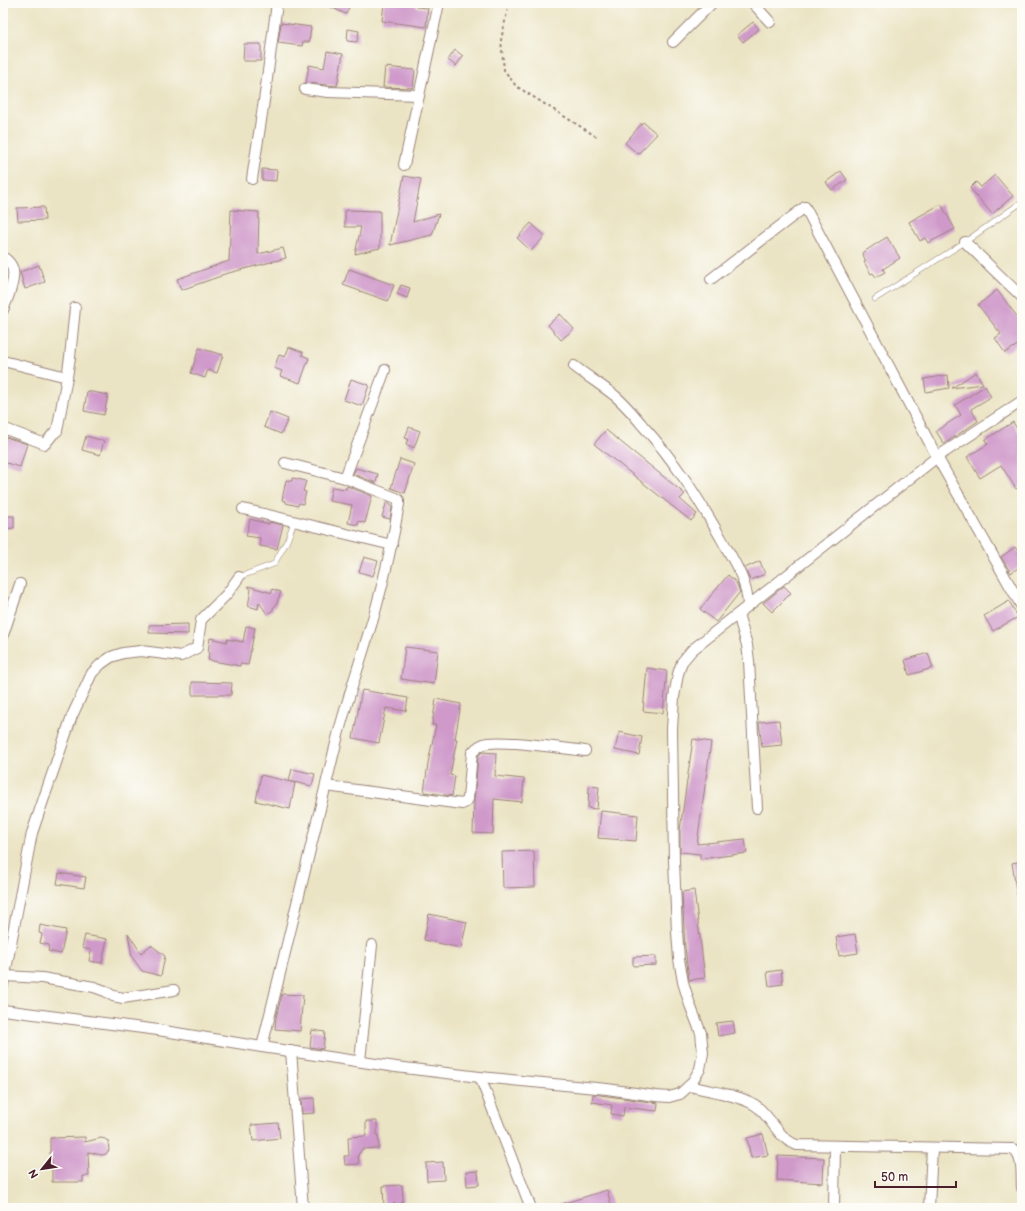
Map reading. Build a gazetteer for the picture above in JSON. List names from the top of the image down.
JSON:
{
  "scale_bar": "50 m",
  "north": "bottom left"
}
